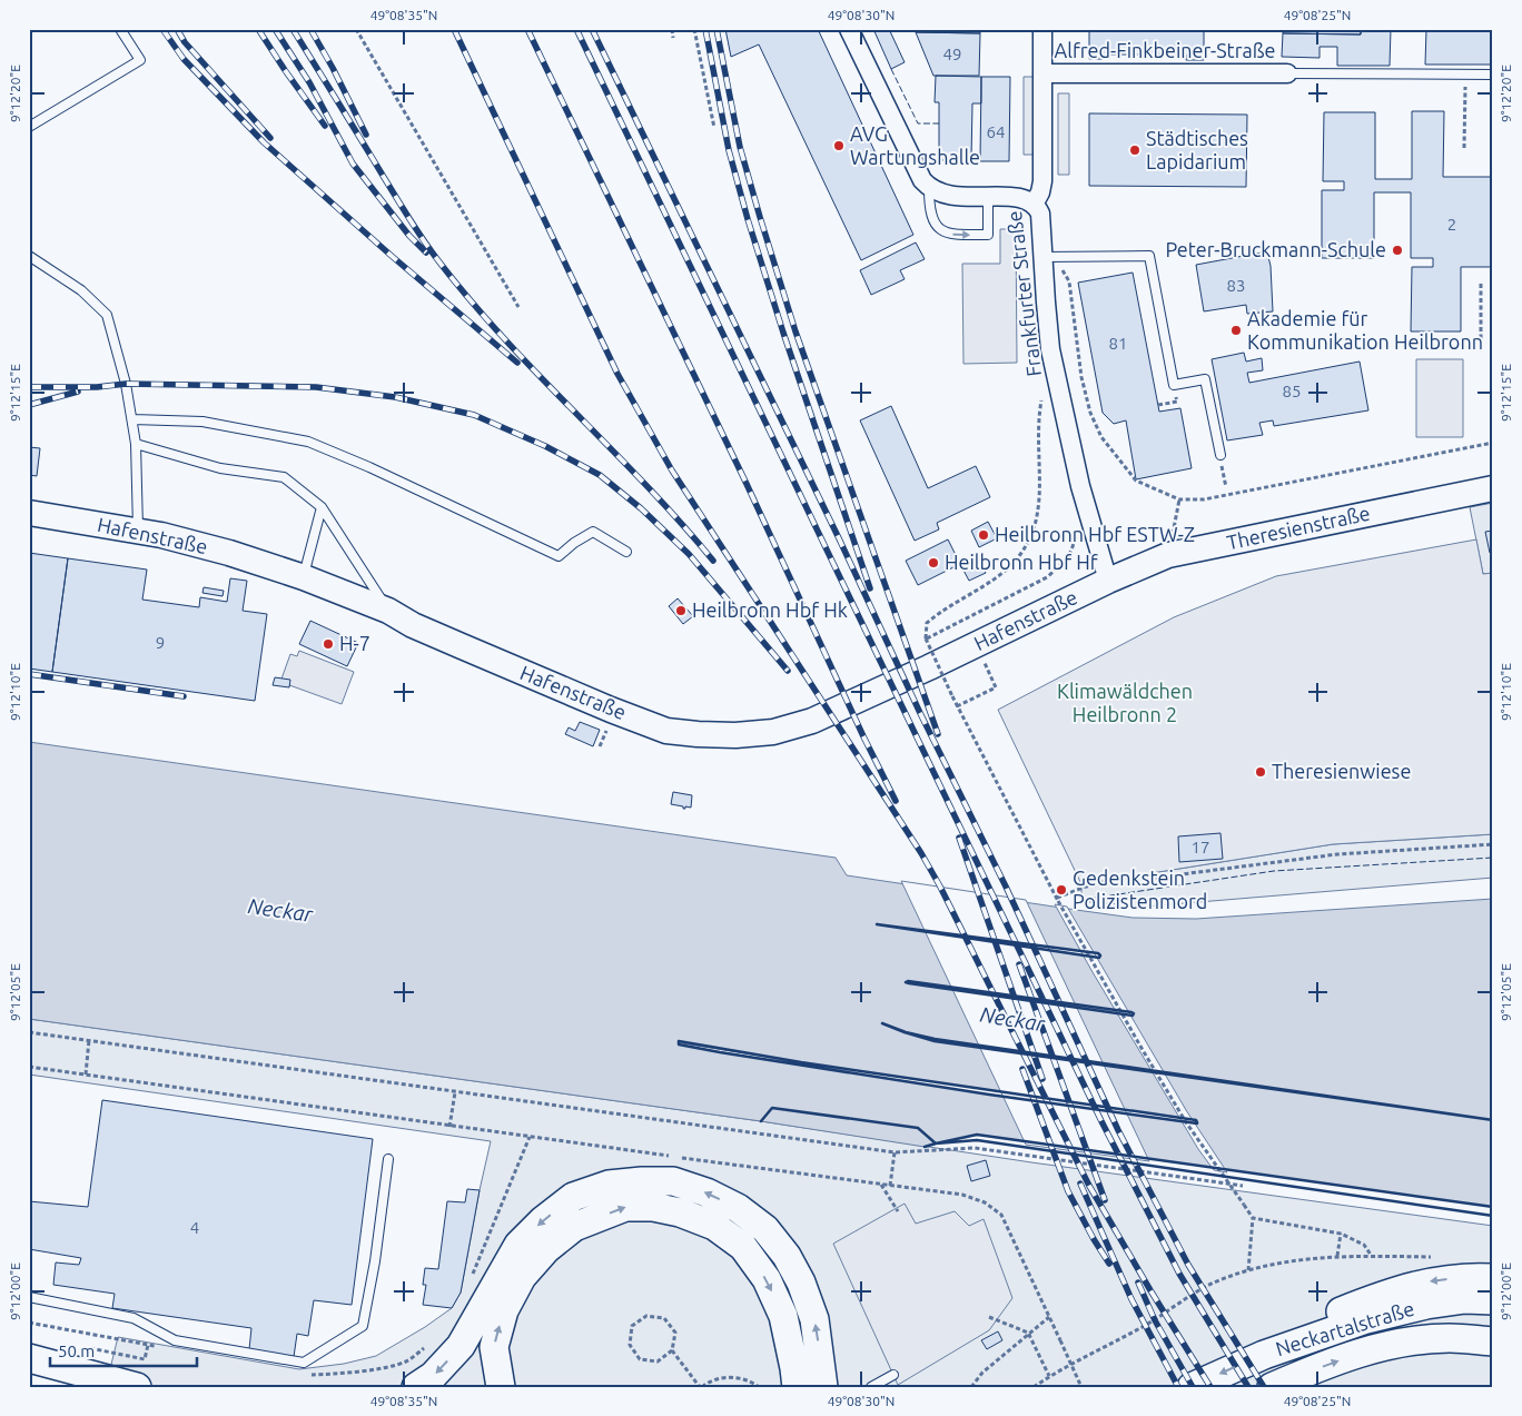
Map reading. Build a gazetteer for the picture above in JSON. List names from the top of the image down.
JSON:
{
  "streets": {
    "main road": ["Theresienstraße", "Hafenstraße", "Neckartalstraße"],
    "street": ["Alfred-Finkbeiner-Straße", "Frankfurter Straße"]
  },
  "crossings": [
    ["Alfred-Finkbeiner-Straße", "Frankfurter Straße"],
    ["Frankfurter Straße", "Theresienstraße"],
    ["Frankfurter Straße", "Hafenstraße"],
    ["Theresienstraße", "Hafenstraße"]
  ],
  "water": ["Neckar"],
  "parks": ["Klimawäldchen Heilbronn 2"],
  "places": [
    "AVG Wartungshalle",
    "Städtisches Lapidarium",
    "Peter-Bruckmann-Schule",
    "Akademie für Kommunikation Heilbronn",
    "Heilbronn Hbf ESTW-Z",
    "Heilbronn Hbf Hf",
    "Heilbronn Hbf Hk",
    "H-7",
    "Theresienwiese",
    "Gedenkstein Polizistenmord"
  ],
  "house_numbers": [
    "49",
    "64",
    "2",
    "83",
    "81",
    "85",
    "9",
    "17",
    "4"
  ],
  "scale_bar": "50 m",
  "coordinates": [
    "49°08'35\"N",
    "49°08'30\"N",
    "49°08'25\"N",
    "9°12'20\"E",
    "9°12'15\"E",
    "9°12'10\"E",
    "9°12'05\"E",
    "9°12'00\"E"
  ]
}
